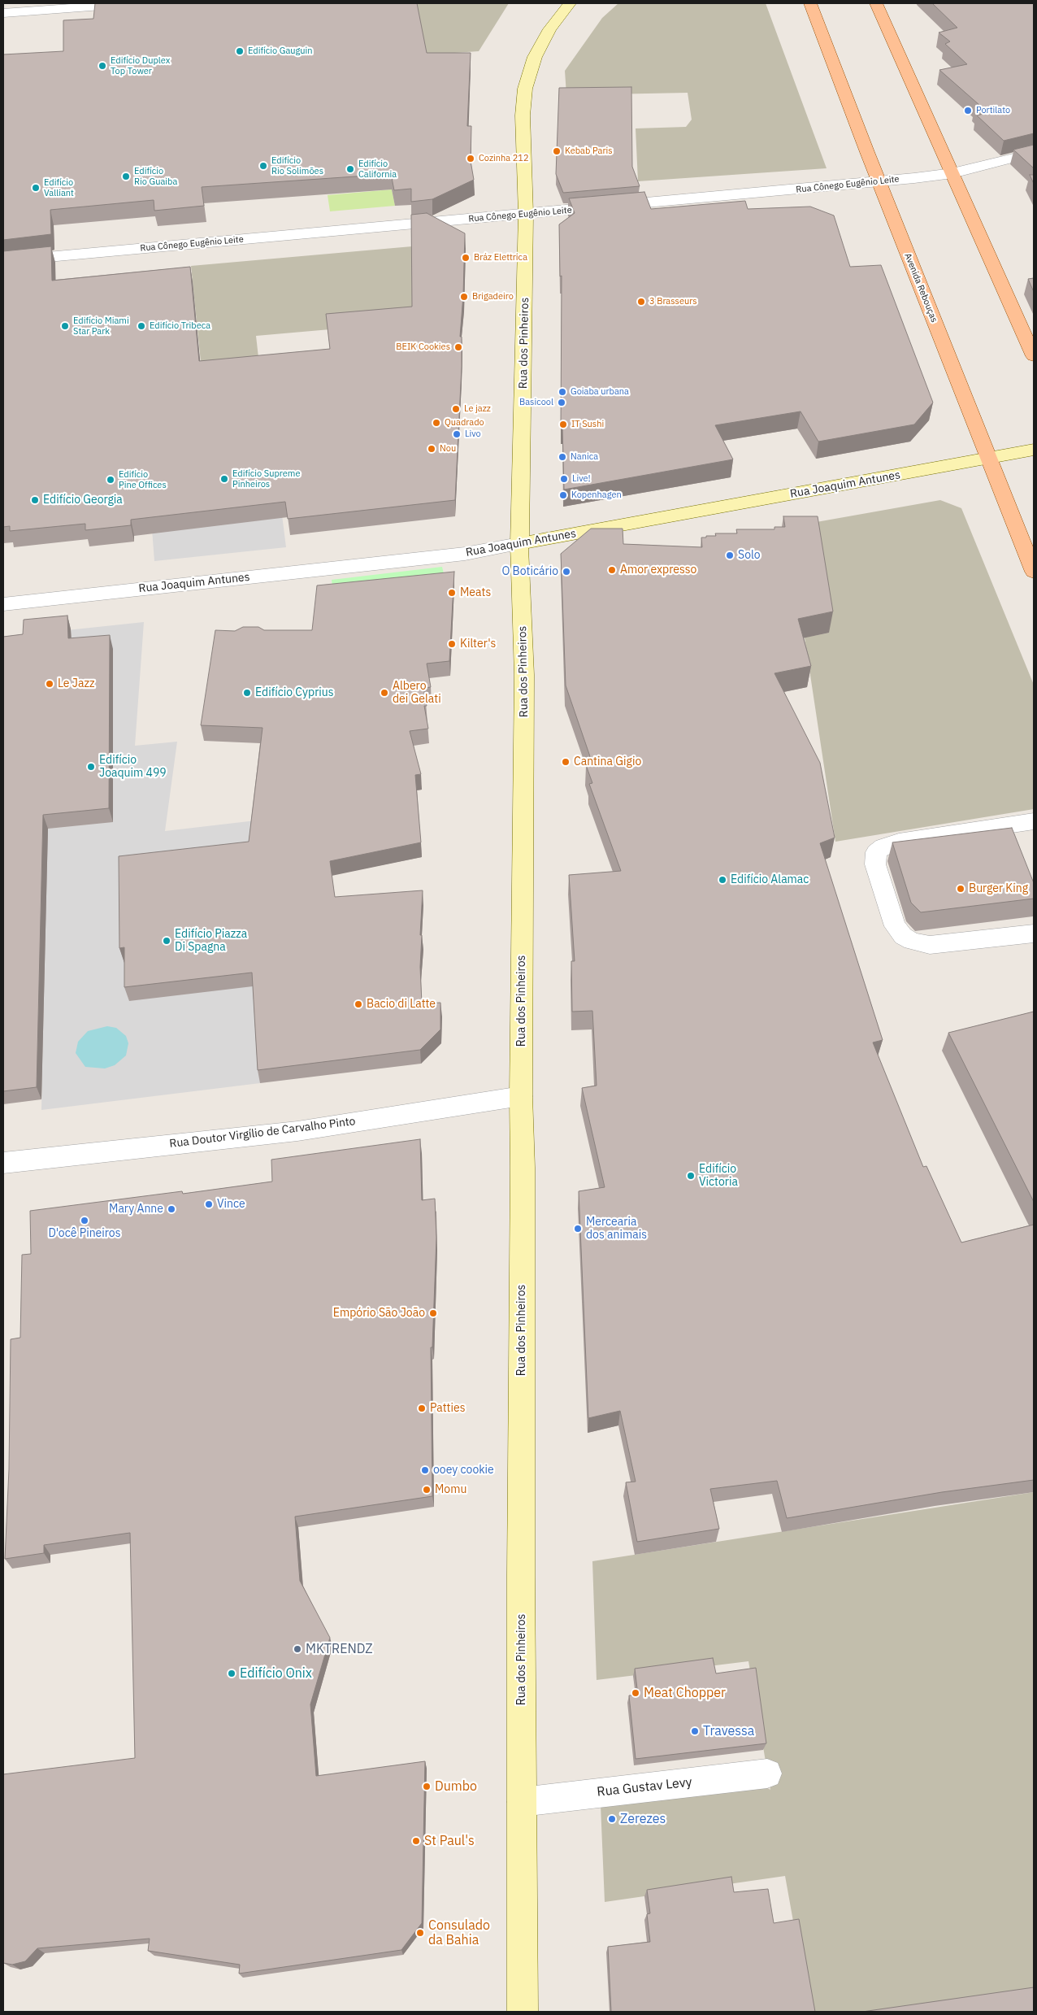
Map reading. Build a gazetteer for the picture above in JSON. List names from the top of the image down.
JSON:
{
  "streets": {
    "main road": ["Avenida Rebouças", "Rua dos Pinheiros", "Rua Joaquim Antunes"],
    "street": ["Rua Cônego Eugênio Leite", "Rua Doutor Virgílio de Carvalho Pinto", "Rua Gustav Levy"]
  },
  "crossings": [
    ["Rua Cônego Eugênio Leite", "Avenida Rebouças"],
    ["Rua Cônego Eugênio Leite", "Rua dos Pinheiros"],
    ["Avenida Rebouças", "Rua Joaquim Antunes"],
    ["Rua dos Pinheiros", "Rua Joaquim Antunes"],
    ["Rua dos Pinheiros", "Rua Doutor Virgílio de Carvalho Pinto"],
    ["Rua dos Pinheiros", "Rua Gustav Levy"]
  ],
  "places": [
    "Edifício Gauguin",
    "Edifício Duplex Top Tower",
    "Portilato",
    "Kebab Paris",
    "Cozinha 212",
    "Edifício Rio Solimões",
    "Edifício California",
    "Edifício Rio Guaiba",
    "Edifício Valliant",
    "Bráz Elettrica",
    "Brigadeiro",
    "3 Brasseurs",
    "Edifício Miami Star Park",
    "Edifício Tribeca",
    "BEIK Cookies",
    "Goiaba urbana",
    "Basicool",
    "Le jazz",
    "Quadrado",
    "IT Sushi",
    "Livo",
    "Nou",
    "Nanica",
    "Edifício Supreme Pinheiros",
    "Live!",
    "Edifício Pine Offices",
    "Kopenhagen",
    "Edifício Georgia",
    "Solo",
    "Amor expresso",
    "O Boticário",
    "Meats",
    "Kilter's",
    "Le Jazz",
    "Edifício Cyprius",
    "Albero dei Gelati",
    "Cantina Gigio",
    "Edifício Joaquim 499",
    "Edifício Alamac",
    "Burger King",
    "Edifício Piazza Di Spagna",
    "Bacio di Latte",
    "Edifício Victoria",
    "Vince",
    "Mary Anne",
    "D'ocê Pineiros",
    "Mercearia dos animais",
    "Empório São João",
    "Patties",
    "ooey cookie",
    "Momu",
    "MKTRENDZ",
    "Edifício Onix",
    "Meat Chopper",
    "Travessa",
    "Dumbo",
    "Zerezes",
    "St Paul's",
    "Consulado da Bahia"
  ]
}
